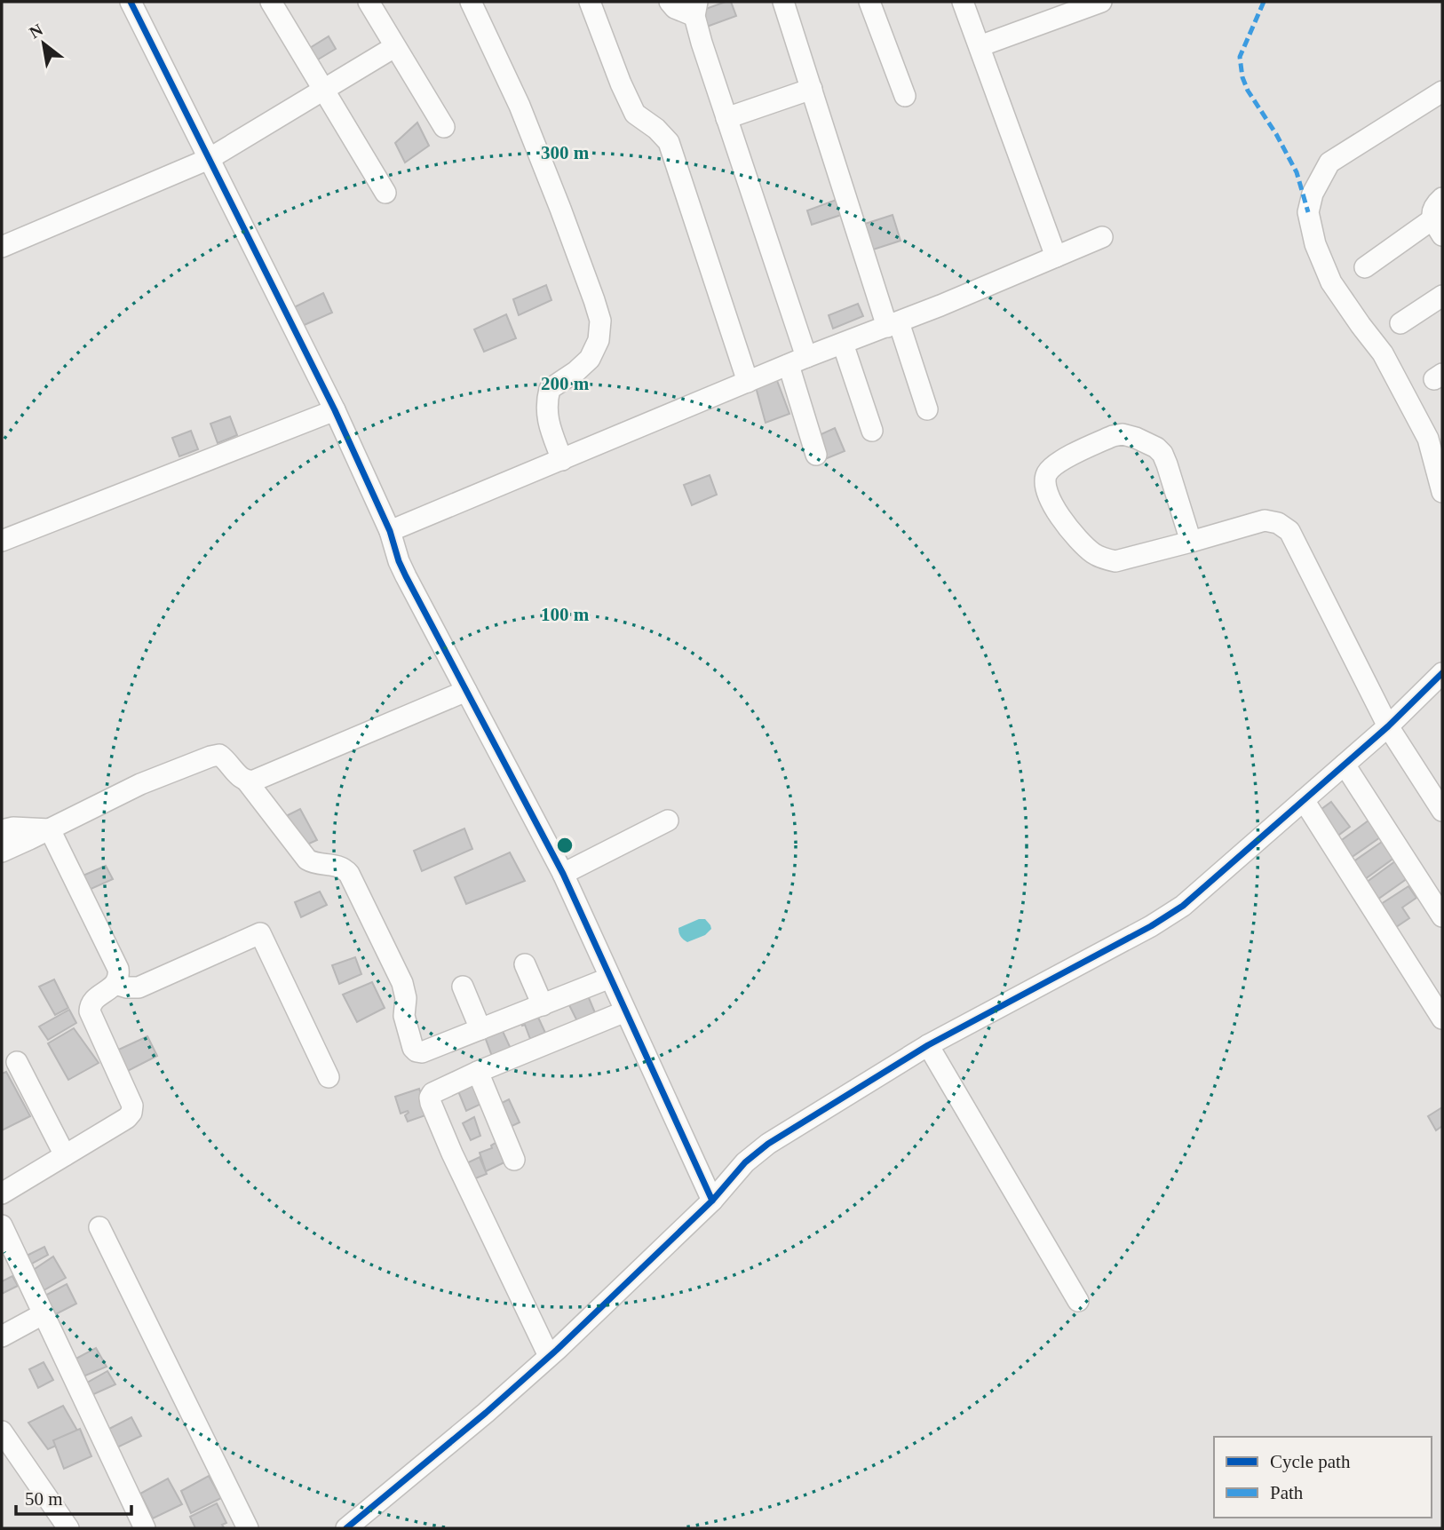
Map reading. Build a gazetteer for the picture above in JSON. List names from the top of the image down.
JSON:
{
  "legend": ["Cycle path", "Path"],
  "scale_bar": "50 m",
  "north": "top left",
  "rings": ["300 m", "200 m", "100 m"]
}
